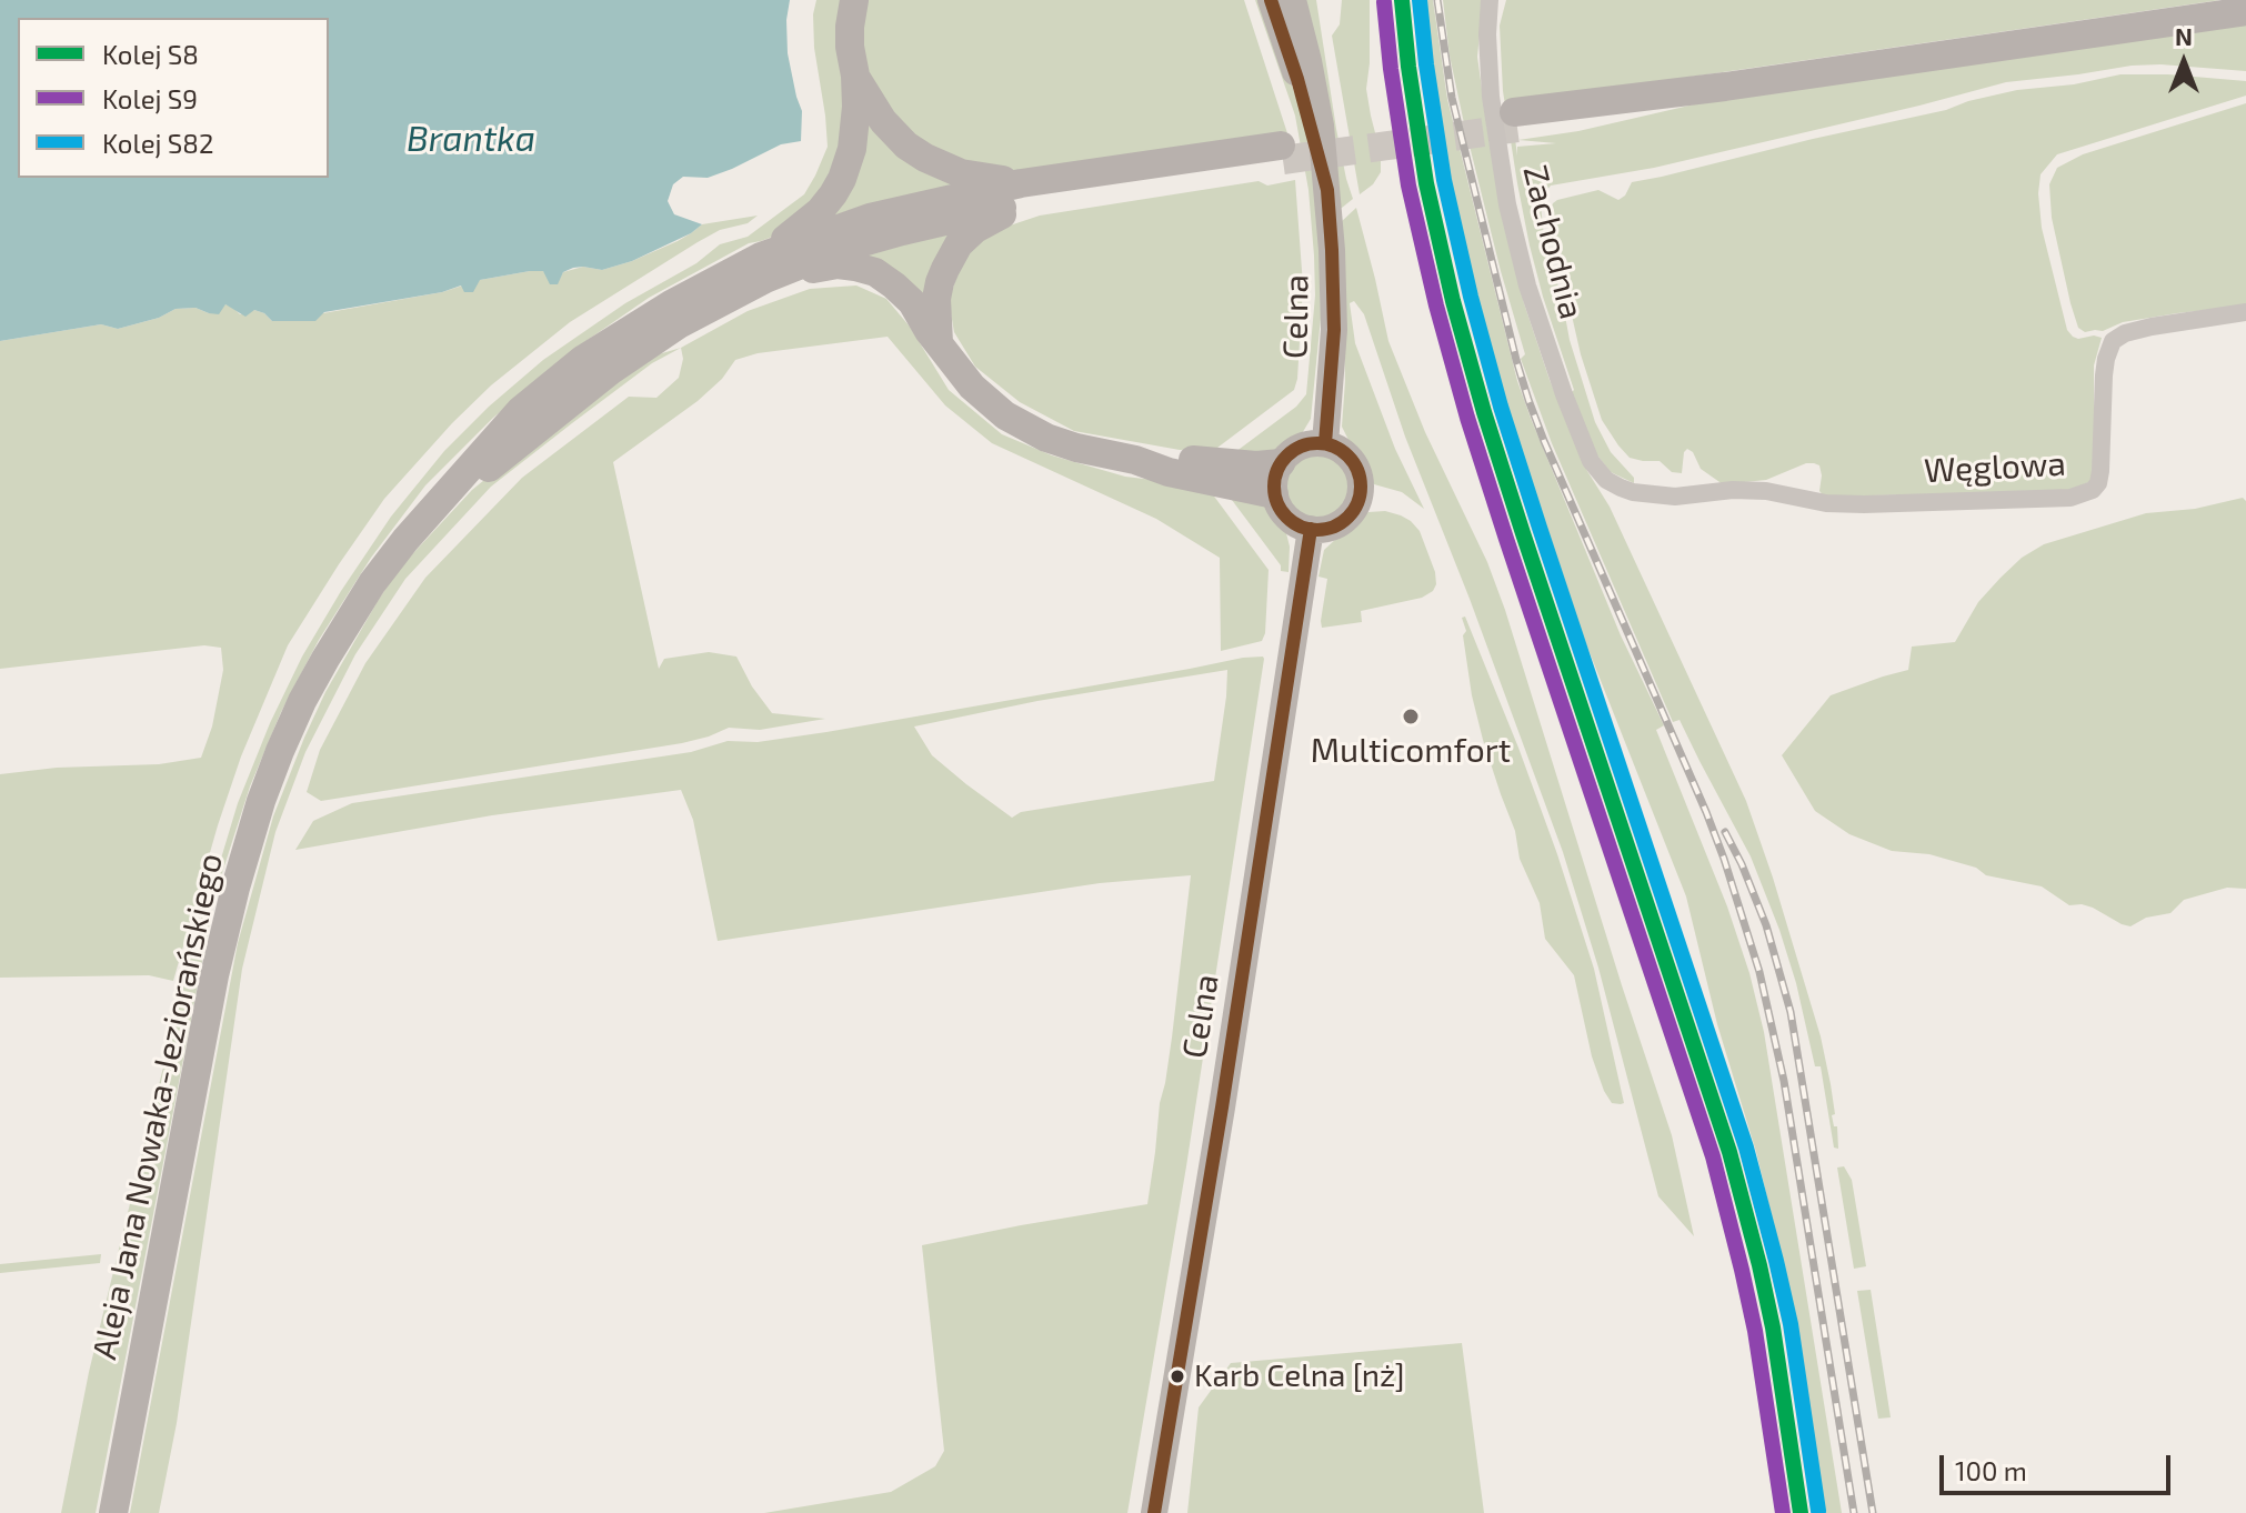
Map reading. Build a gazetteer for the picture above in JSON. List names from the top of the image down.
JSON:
{
  "streets": {
    "main road": ["Aleja Jana Nowaka-Jeziorańskiego"],
    "street": ["Zachodnia", "Celna", "Węglowa"]
  },
  "crossings": [
    ["Zachodnia", "Węglowa"]
  ],
  "water": ["Brantka"],
  "places": ["Multicomfort", "Karb Celna [nż]"],
  "lines": ["rail line S8", "rail line S82", "rail line S9"],
  "legend": ["Kolej S8", "Kolej S9", "Kolej S82"],
  "scale_bar": "100 m",
  "north": "top"
}
